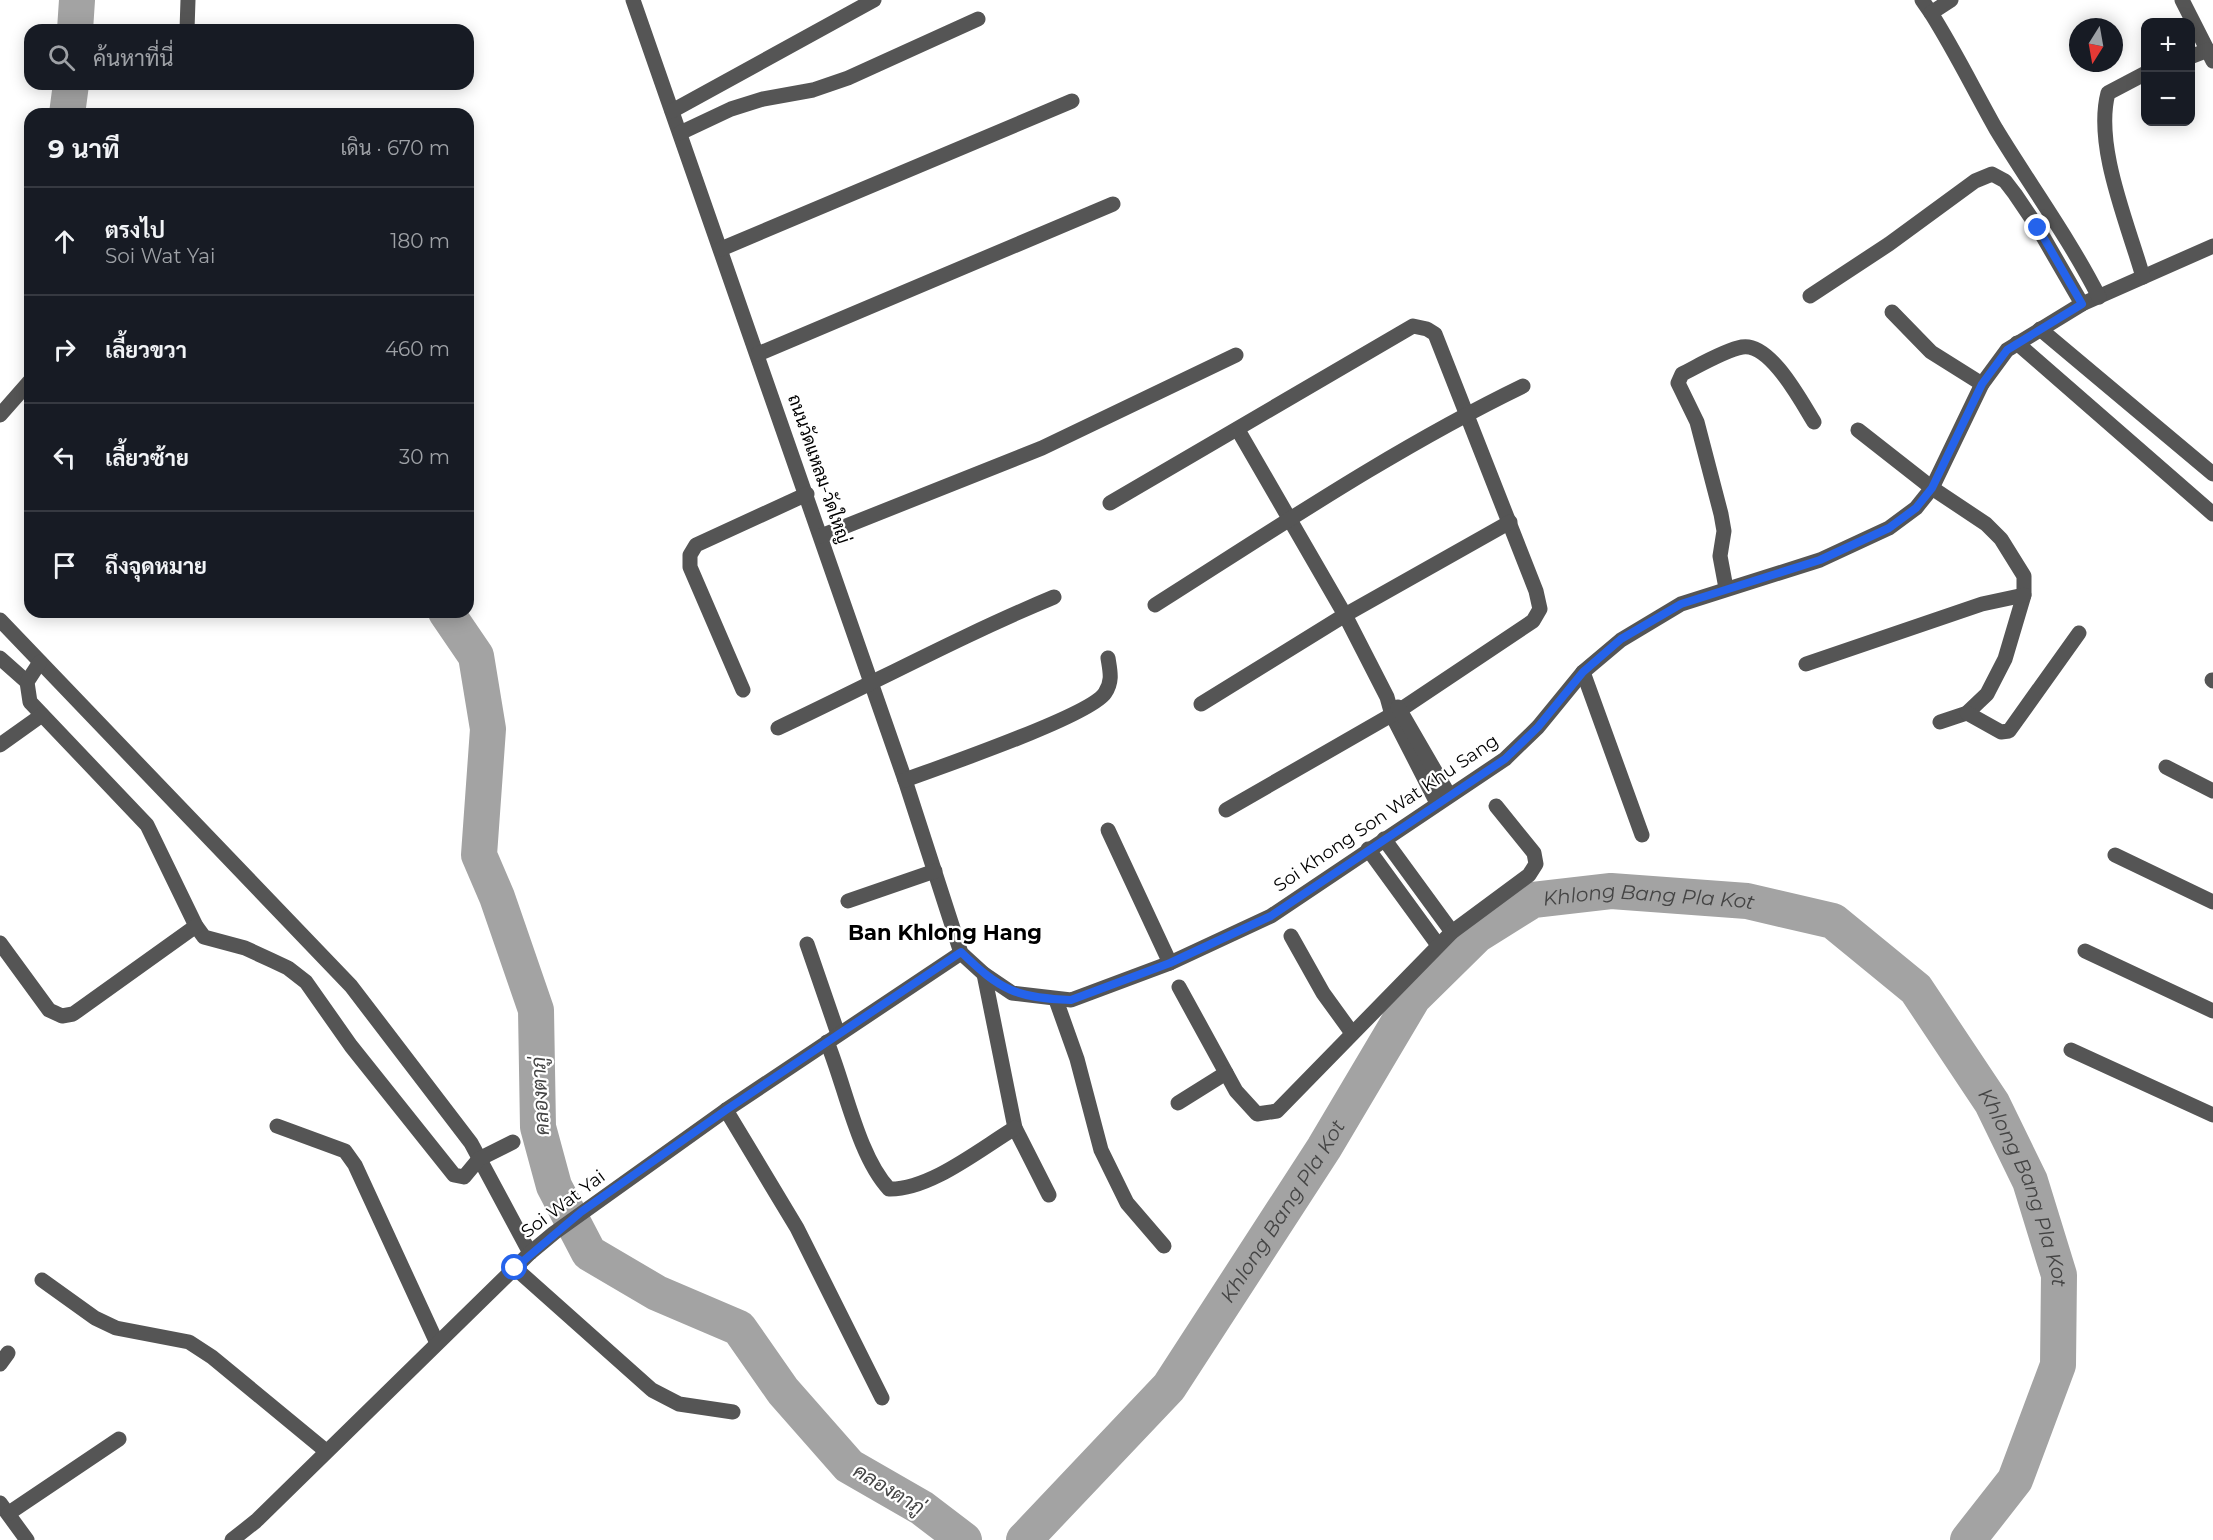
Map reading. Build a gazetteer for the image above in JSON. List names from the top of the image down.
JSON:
{
  "streets": {
    "street": ["ถนนวัดแหลม-วัดใหญ่", "Soi Khong Son Wat Khu Sang", "Soi Wat Yai"]
  },
  "crossings": [
    ["ถนนวัดแหลม-วัดใหญ่", "Soi Khong Son Wat Khu Sang"],
    ["ถนนวัดแหลม-วัดใหญ่", "Soi Wat Yai"],
    ["Soi Khong Son Wat Khu Sang", "Soi Wat Yai"]
  ],
  "districts": ["Ban Khlong Hang"],
  "water": ["Khlong Bang Pla Kot", "คลองตาภู่"],
  "north": "bottom",
  "page": {
    "map_buttons": ["+", "−"],
    "search": "ค้นหาที่นี่",
    "heading": ["9 นาที", "เดิน · 670 m"],
    "list": [
      ["ตรงไป", "Soi Wat Yai", "180 m"],
      ["เลี้ยวขวา", "460 m"],
      ["เลี้ยวซ้าย", "30 m"],
      "ถึงจุดหมาย"
    ]
  }
}
